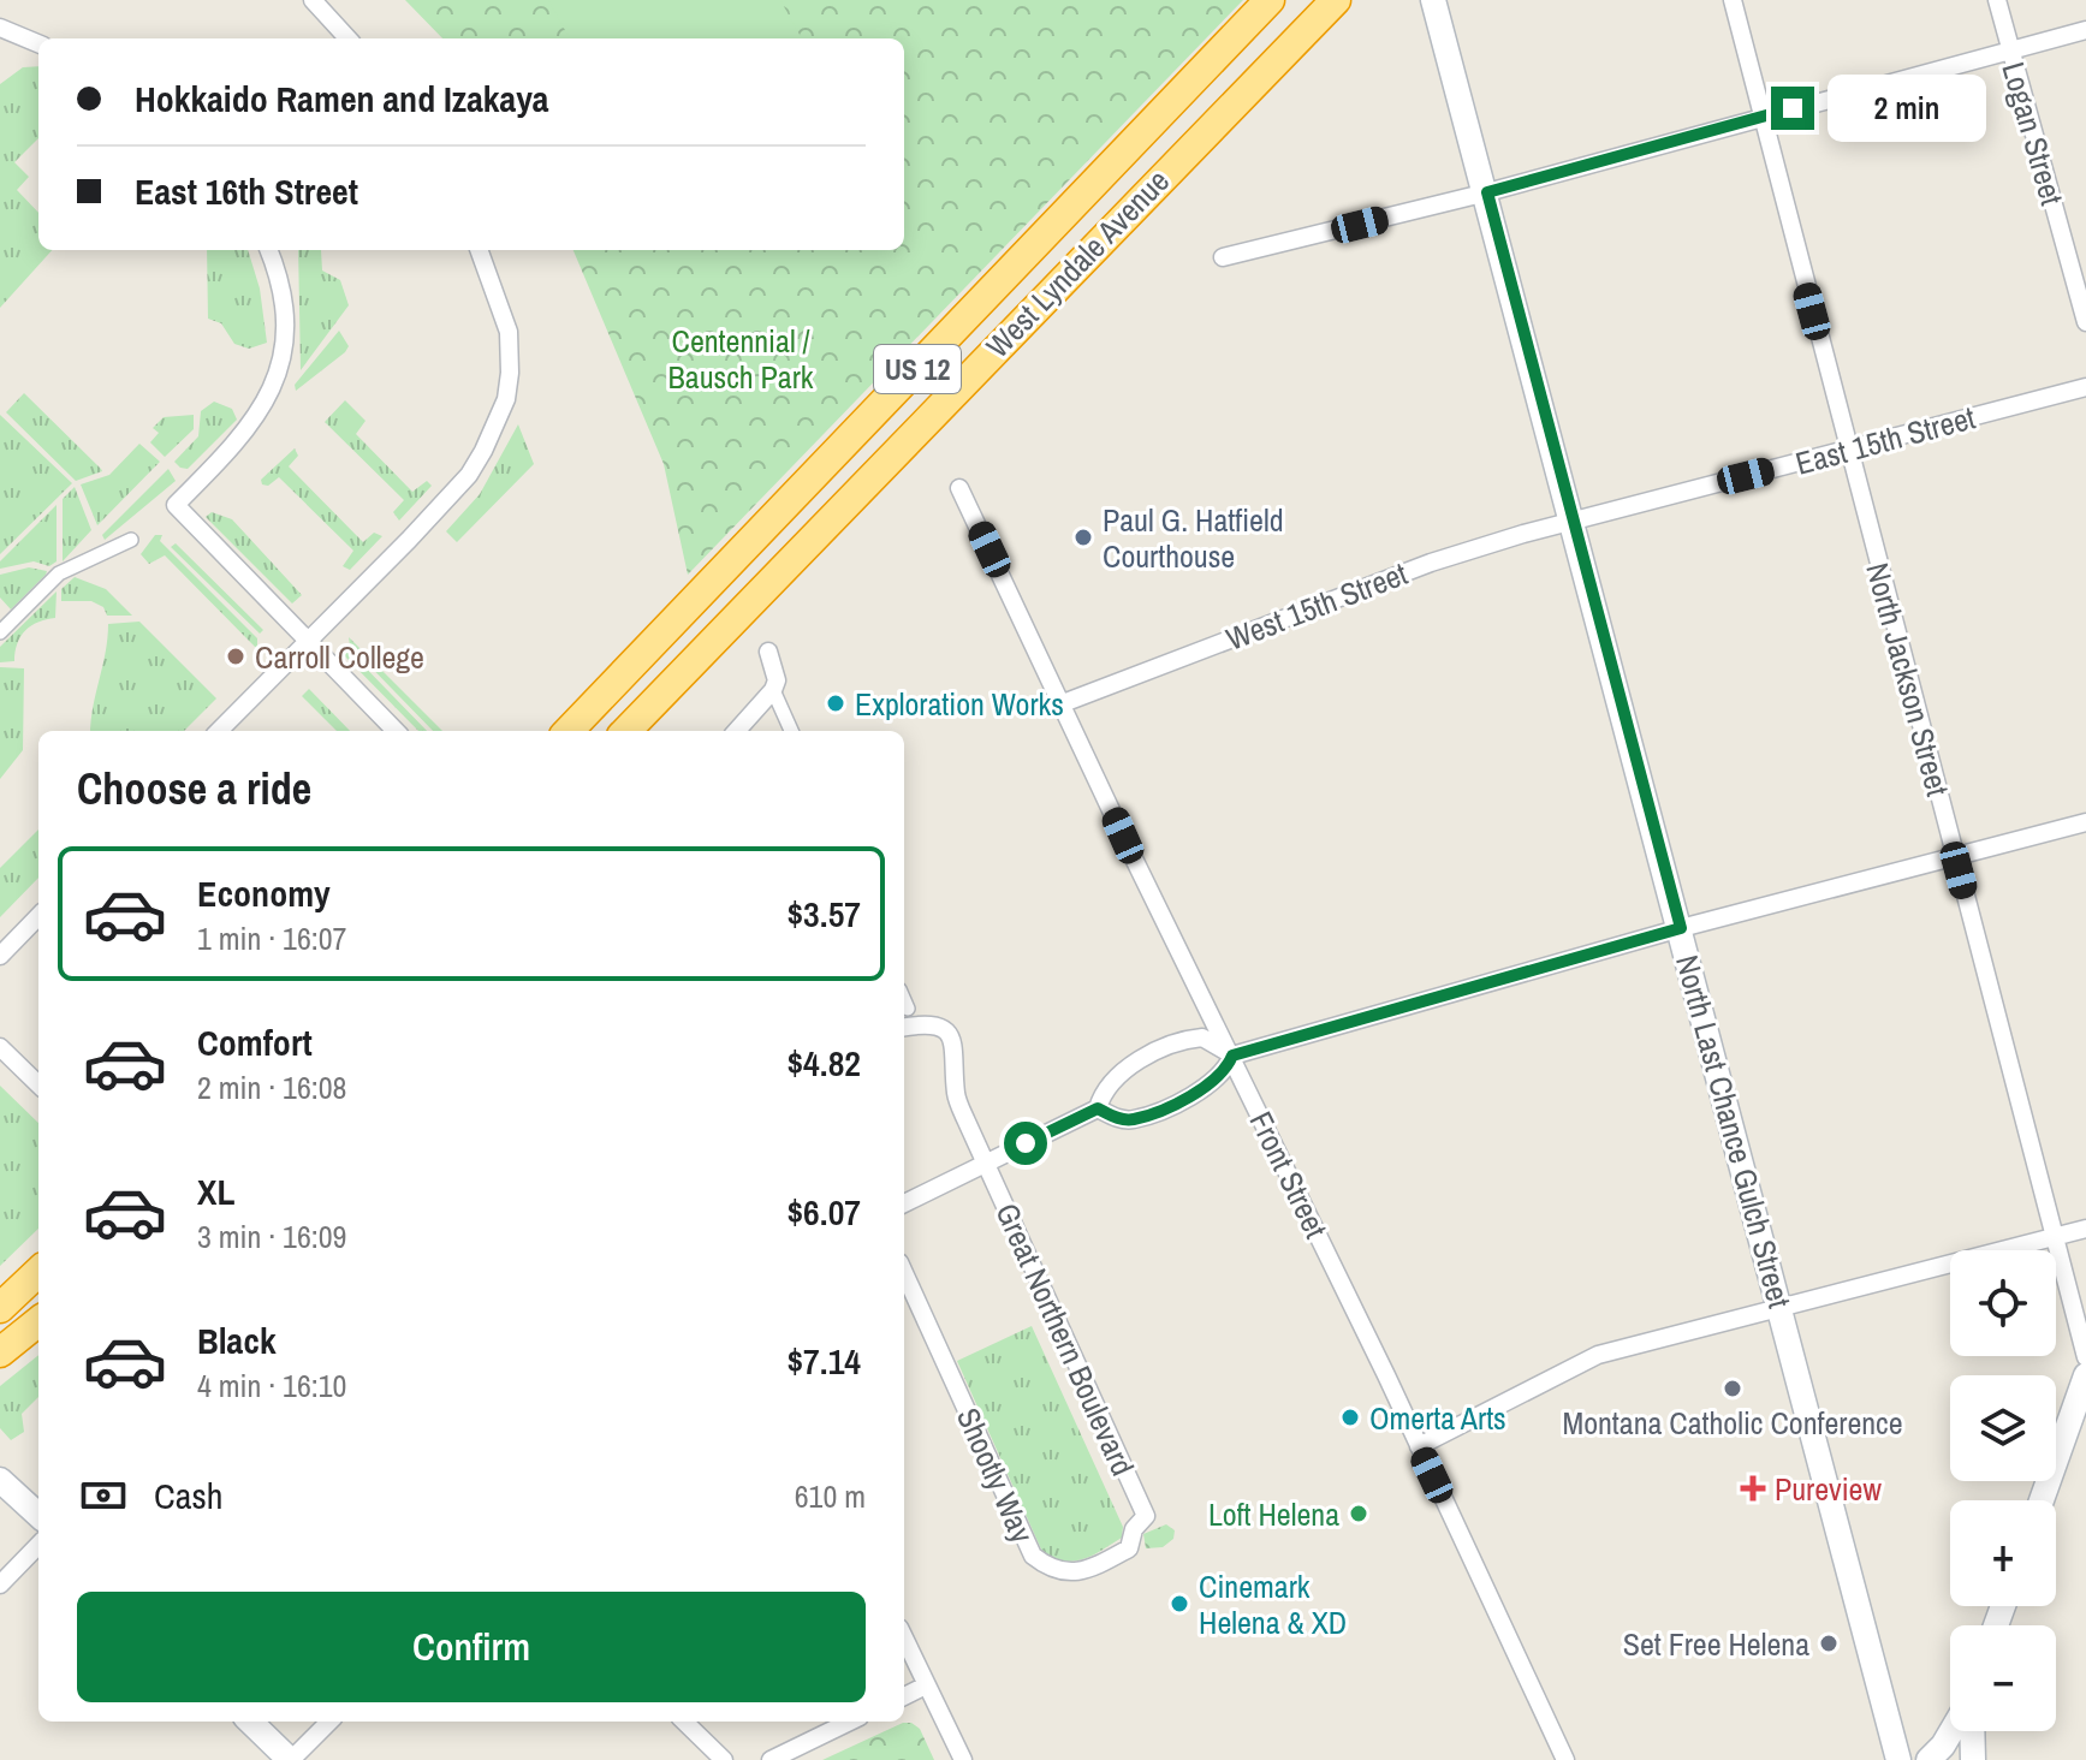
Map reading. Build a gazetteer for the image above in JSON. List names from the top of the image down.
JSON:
{
  "streets": {
    "highway": ["West Lyndale Avenue", "US 12"],
    "main road": ["North Last Chance Gulch Street"],
    "street": [
      "Logan Street",
      "East 15th Street",
      "West 15th Street",
      "North Jackson Street",
      "Front Street",
      "Great Northern Boulevard",
      "Shootly Way"
    ]
  },
  "crossings": [
    ["East 15th Street", "West 15th Street"],
    ["East 15th Street", "North Jackson Street"],
    ["East 15th Street", "North Last Chance Gulch Street"],
    ["West 15th Street", "North Last Chance Gulch Street"],
    ["West 15th Street", "Front Street"],
    ["Great Northern Boulevard", "Shootly Way"]
  ],
  "parks": ["Centennial / Bausch Park"],
  "places": {
    "other": [
      "Paul G. Hatfield Courthouse",
      "Carroll College",
      "Exploration Works",
      "Montana Catholic Conference",
      "Omerta Arts",
      "Loft Helena",
      "Cinemark Helena & XD",
      "Set Free Helena"
    ],
    "health": ["Pureview"]
  },
  "page": {
    "banner": ["Hokkaido Ramen and Izakaya", "East 16th Street"],
    "bubble": "2 min",
    "heading": "Choose a ride",
    "list": [
      {
        "name": "Economy",
        "note": "1 min · 16:07",
        "value": "$3.57"
      },
      {
        "name": "Comfort",
        "note": "2 min · 16:08",
        "value": "$4.82"
      },
      {
        "name": "XL",
        "note": "3 min · 16:09",
        "value": "$6.07"
      },
      {
        "name": "Black",
        "note": "4 min · 16:10",
        "value": "$7.14"
      }
    ],
    "map_buttons": ["+", "−"],
    "pay": ["Cash", "610 m"],
    "buttons": "Confirm"
  }
}
